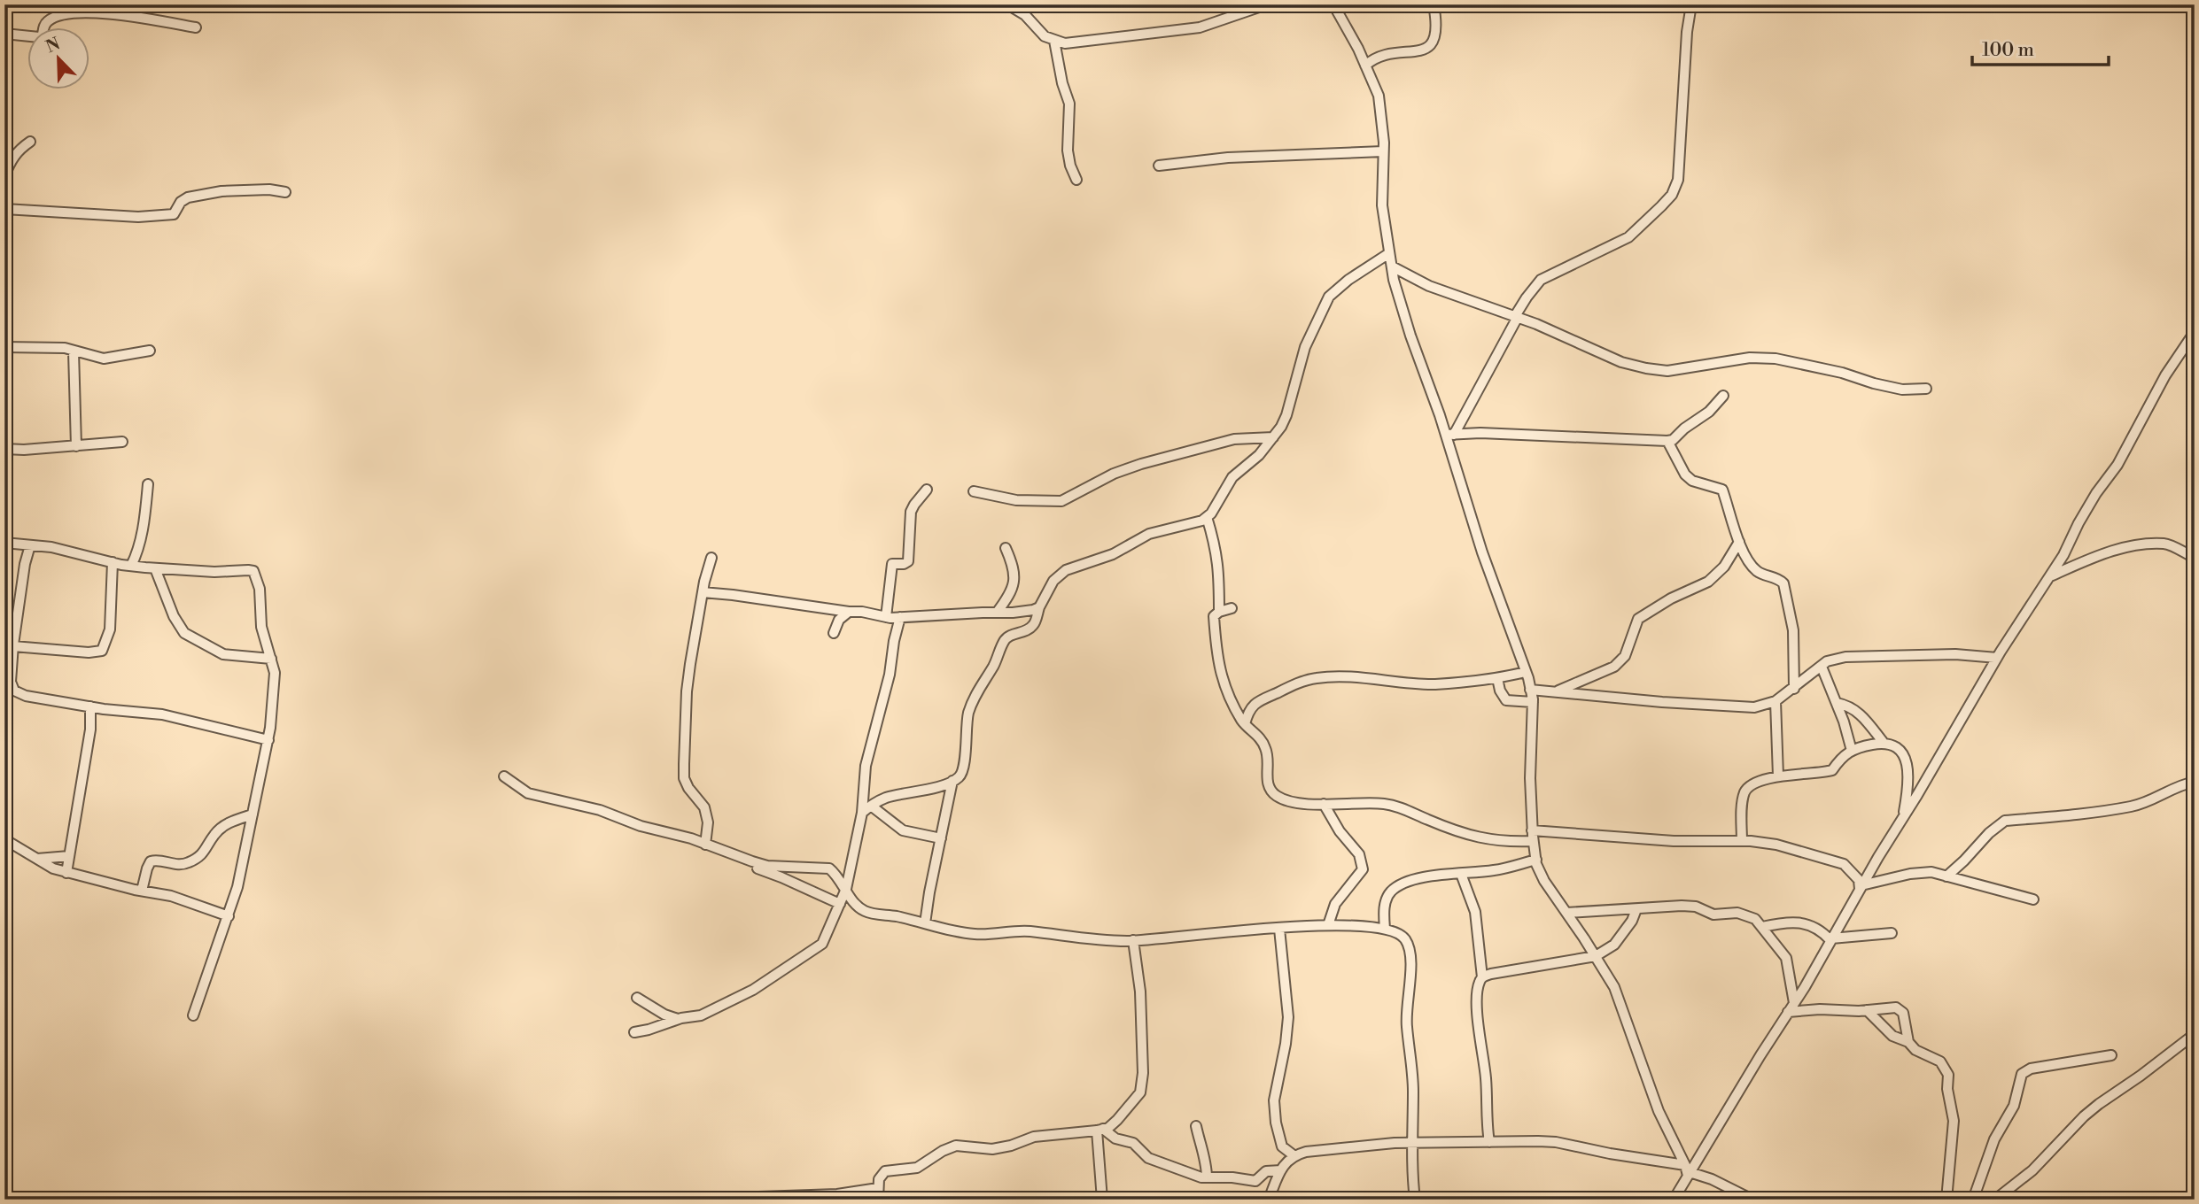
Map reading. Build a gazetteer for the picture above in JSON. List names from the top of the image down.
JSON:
{
  "scale_bar": "100 m",
  "north": "top left"
}
